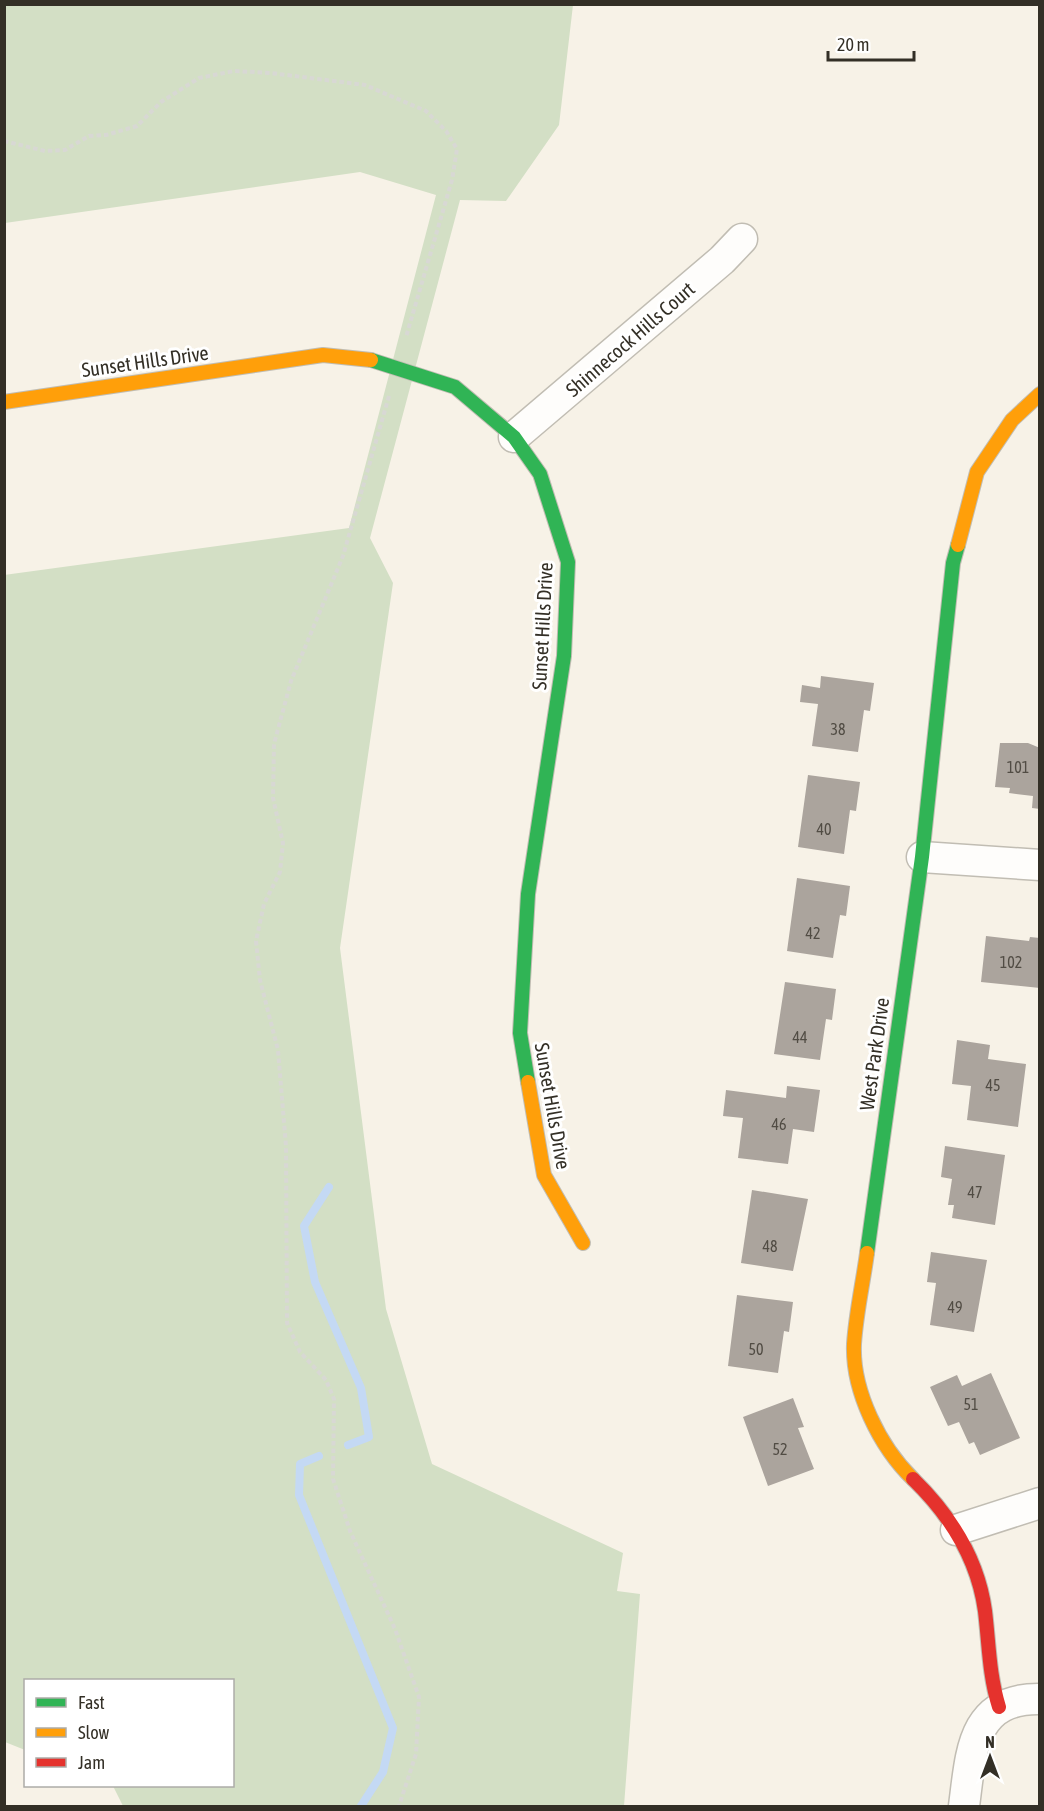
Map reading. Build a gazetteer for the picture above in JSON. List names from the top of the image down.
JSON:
{
  "streets": {
    "street": ["Shinnecock Hills Court", "Sunset Hills Drive", "West Park Drive"]
  },
  "crossings": [
    ["Shinnecock Hills Court", "Sunset Hills Drive"]
  ],
  "house_numbers": [
    "38",
    "101",
    "40",
    "42",
    "102",
    "44",
    "45",
    "46",
    "47",
    "48",
    "49",
    "50",
    "51",
    "52"
  ],
  "legend": ["Fast", "Slow", "Jam"],
  "scale_bar": "20 m",
  "north": "top"
}
